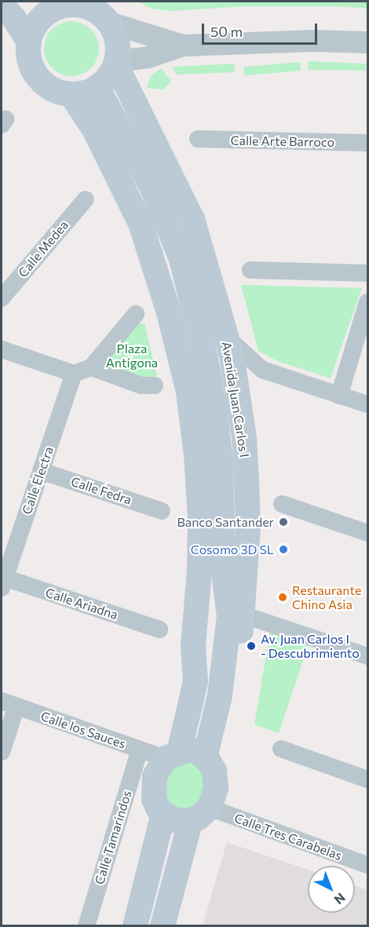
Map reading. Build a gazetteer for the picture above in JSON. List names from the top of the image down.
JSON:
{
  "streets": {
    "main road": ["Avenida Juan Carlos I"],
    "street": [
      "Calle Arte Barroco",
      "Calle Medea",
      "Calle Electra",
      "Calle Fedra",
      "Calle Ariadna",
      "Calle los Sauces",
      "Calle Tres Carabelas",
      "Calle Tamarindos"
    ]
  },
  "crossings": [
    ["Avenida Juan Carlos I", "Calle los Sauces"],
    ["Avenida Juan Carlos I", "Calle Tres Carabelas"],
    ["Calle Electra", "Calle Fedra"],
    ["Calle Electra", "Calle Ariadna"],
    ["Calle los Sauces", "Calle Tres Carabelas"],
    ["Calle los Sauces", "Calle Tamarindos"]
  ],
  "parks": ["Plaza Antígona"],
  "places": [
    "Banco Santander",
    "Cosomo 3D SL",
    "Restaurante Chino Asia",
    "Av. Juan Carlos I - Descubrimiento"
  ],
  "scale_bar": "50 m",
  "north": "bottom right"
}
